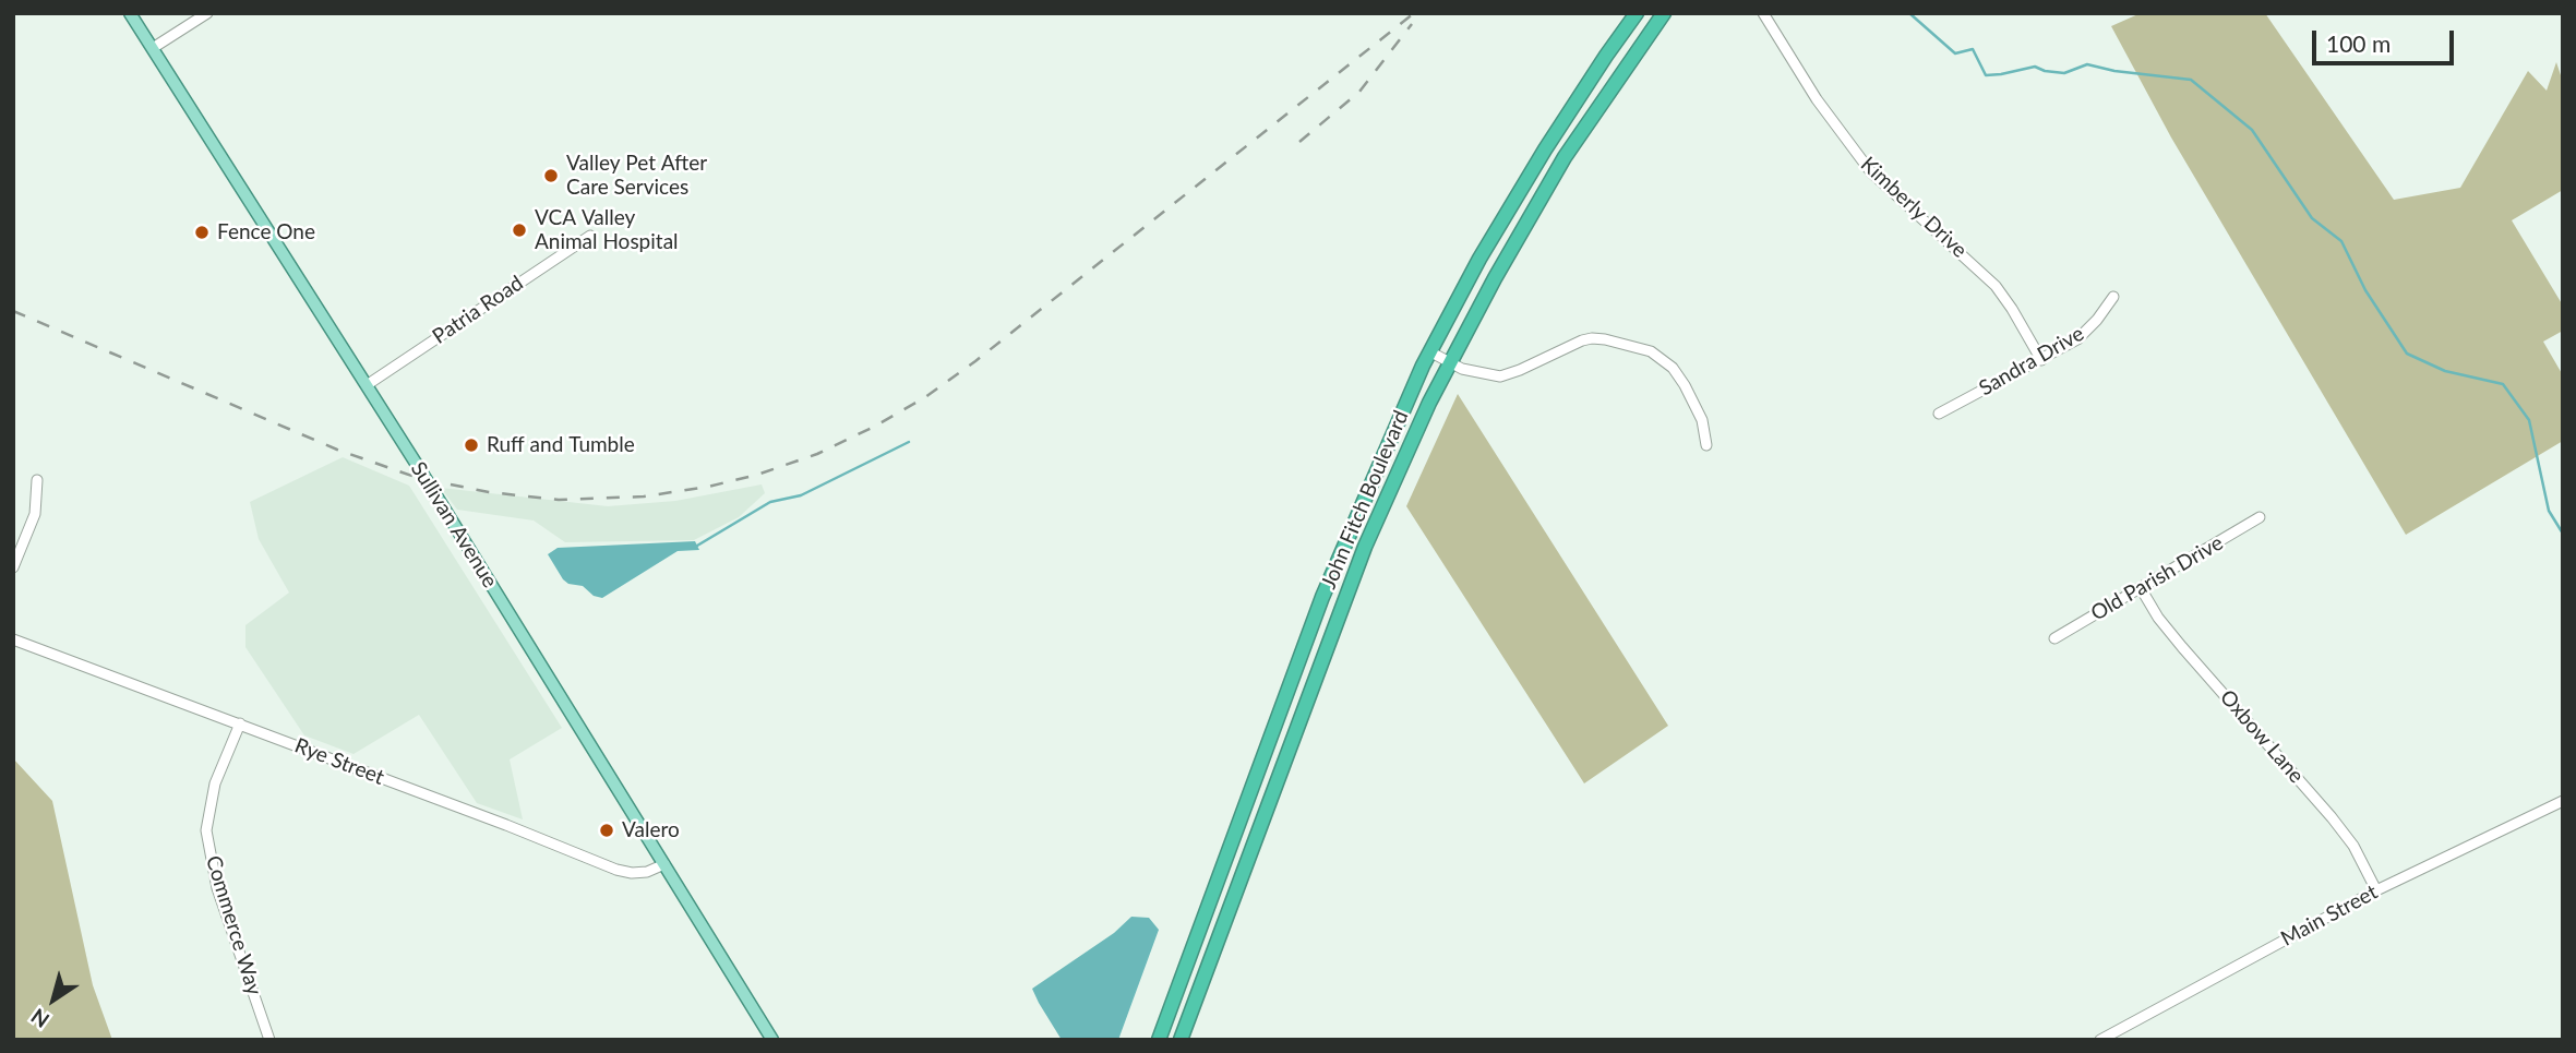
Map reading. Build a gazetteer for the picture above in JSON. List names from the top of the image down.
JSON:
{
  "streets": {
    "highway": ["John Fitch Boulevard"],
    "main road": ["Sullivan Avenue"],
    "street": [
      "Kimberly Drive",
      "Patria Road",
      "Sandra Drive",
      "Old Parish Drive",
      "Oxbow Lane",
      "Rye Street",
      "Main Street",
      "Commerce Way"
    ]
  },
  "crossings": [
    ["Kimberly Drive", "Sandra Drive"],
    ["Patria Road", "Sullivan Avenue"],
    ["Sullivan Avenue", "Rye Street"],
    ["Old Parish Drive", "Oxbow Lane"],
    ["Oxbow Lane", "Main Street"],
    ["Rye Street", "Commerce Way"]
  ],
  "places": [
    "Valley Pet After Care Services",
    "VCA Valley Animal Hospital",
    "Fence One",
    "Ruff and Tumble",
    "Valero"
  ],
  "scale_bar": "100 m",
  "north": "bottom left"
}
